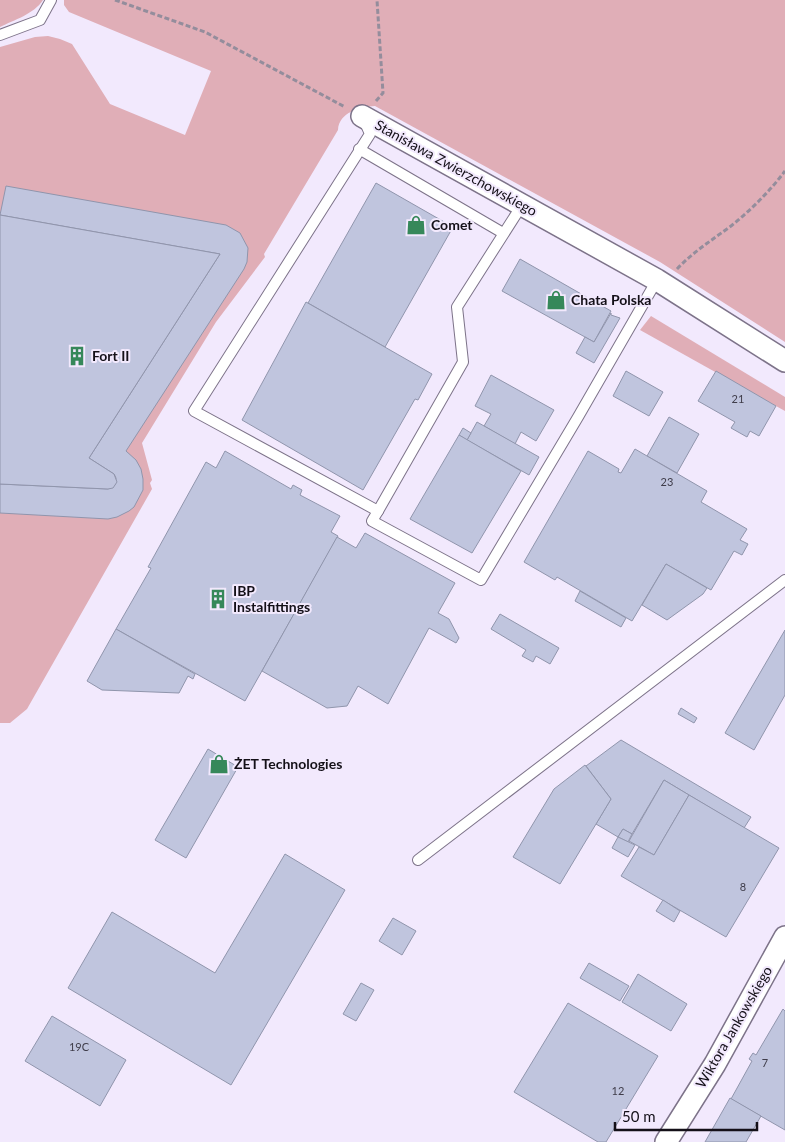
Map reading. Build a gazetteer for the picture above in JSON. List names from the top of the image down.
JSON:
{
  "streets": {
    "street": ["Stanisława Zwierzchowskiego", "Wiktora Jankowskiego"]
  },
  "places": {
    "shop": ["Comet", "Chata Polska", "ŻET Technologies"],
    "building": ["Fort II", "IBP Instalfittings"]
  },
  "house_numbers": [
    "21",
    "23",
    "8",
    "19C",
    "7",
    "12"
  ],
  "scale_bar": "50 m"
}
